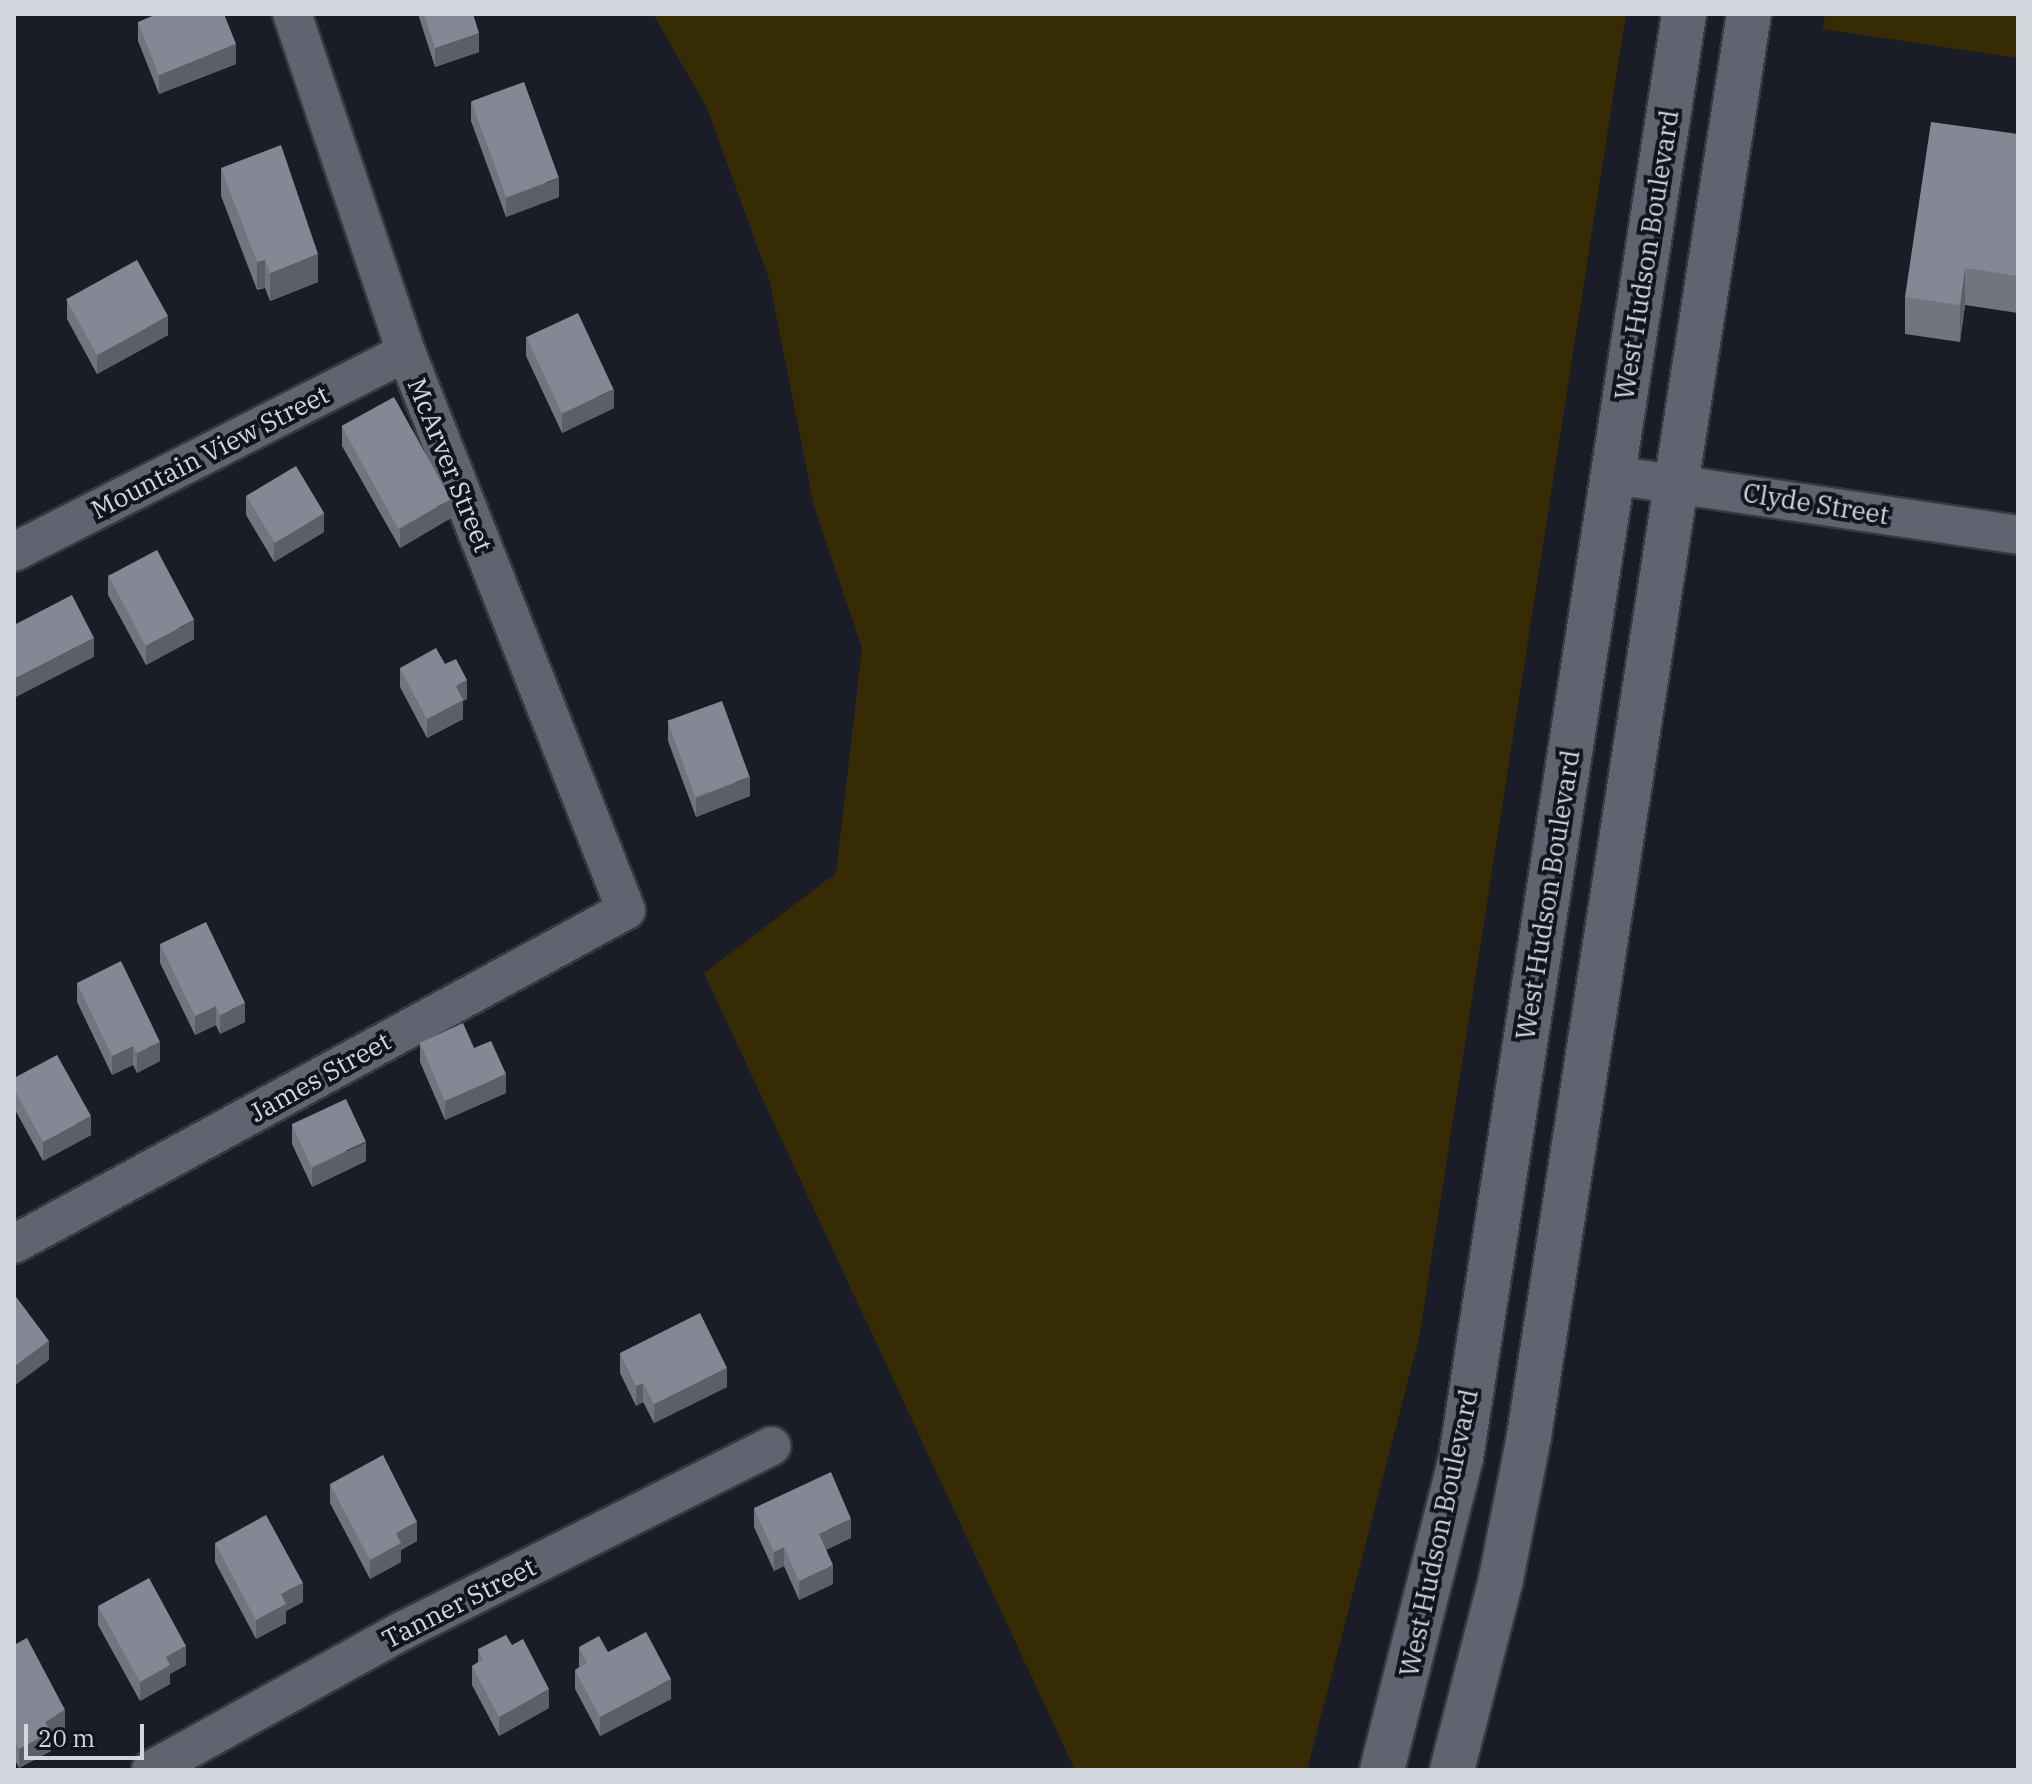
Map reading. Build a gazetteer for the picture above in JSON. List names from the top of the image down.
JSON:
{
  "streets": {
    "main road": ["West Hudson Boulevard"],
    "street": [
      "Mountain View Street",
      "McArver Street",
      "Clyde Street",
      "James Street",
      "Tanner Street"
    ]
  },
  "crossings": [
    ["West Hudson Boulevard", "Clyde Street"],
    ["Mountain View Street", "McArver Street"],
    ["McArver Street", "James Street"]
  ],
  "scale_bar": "20 m"
}
